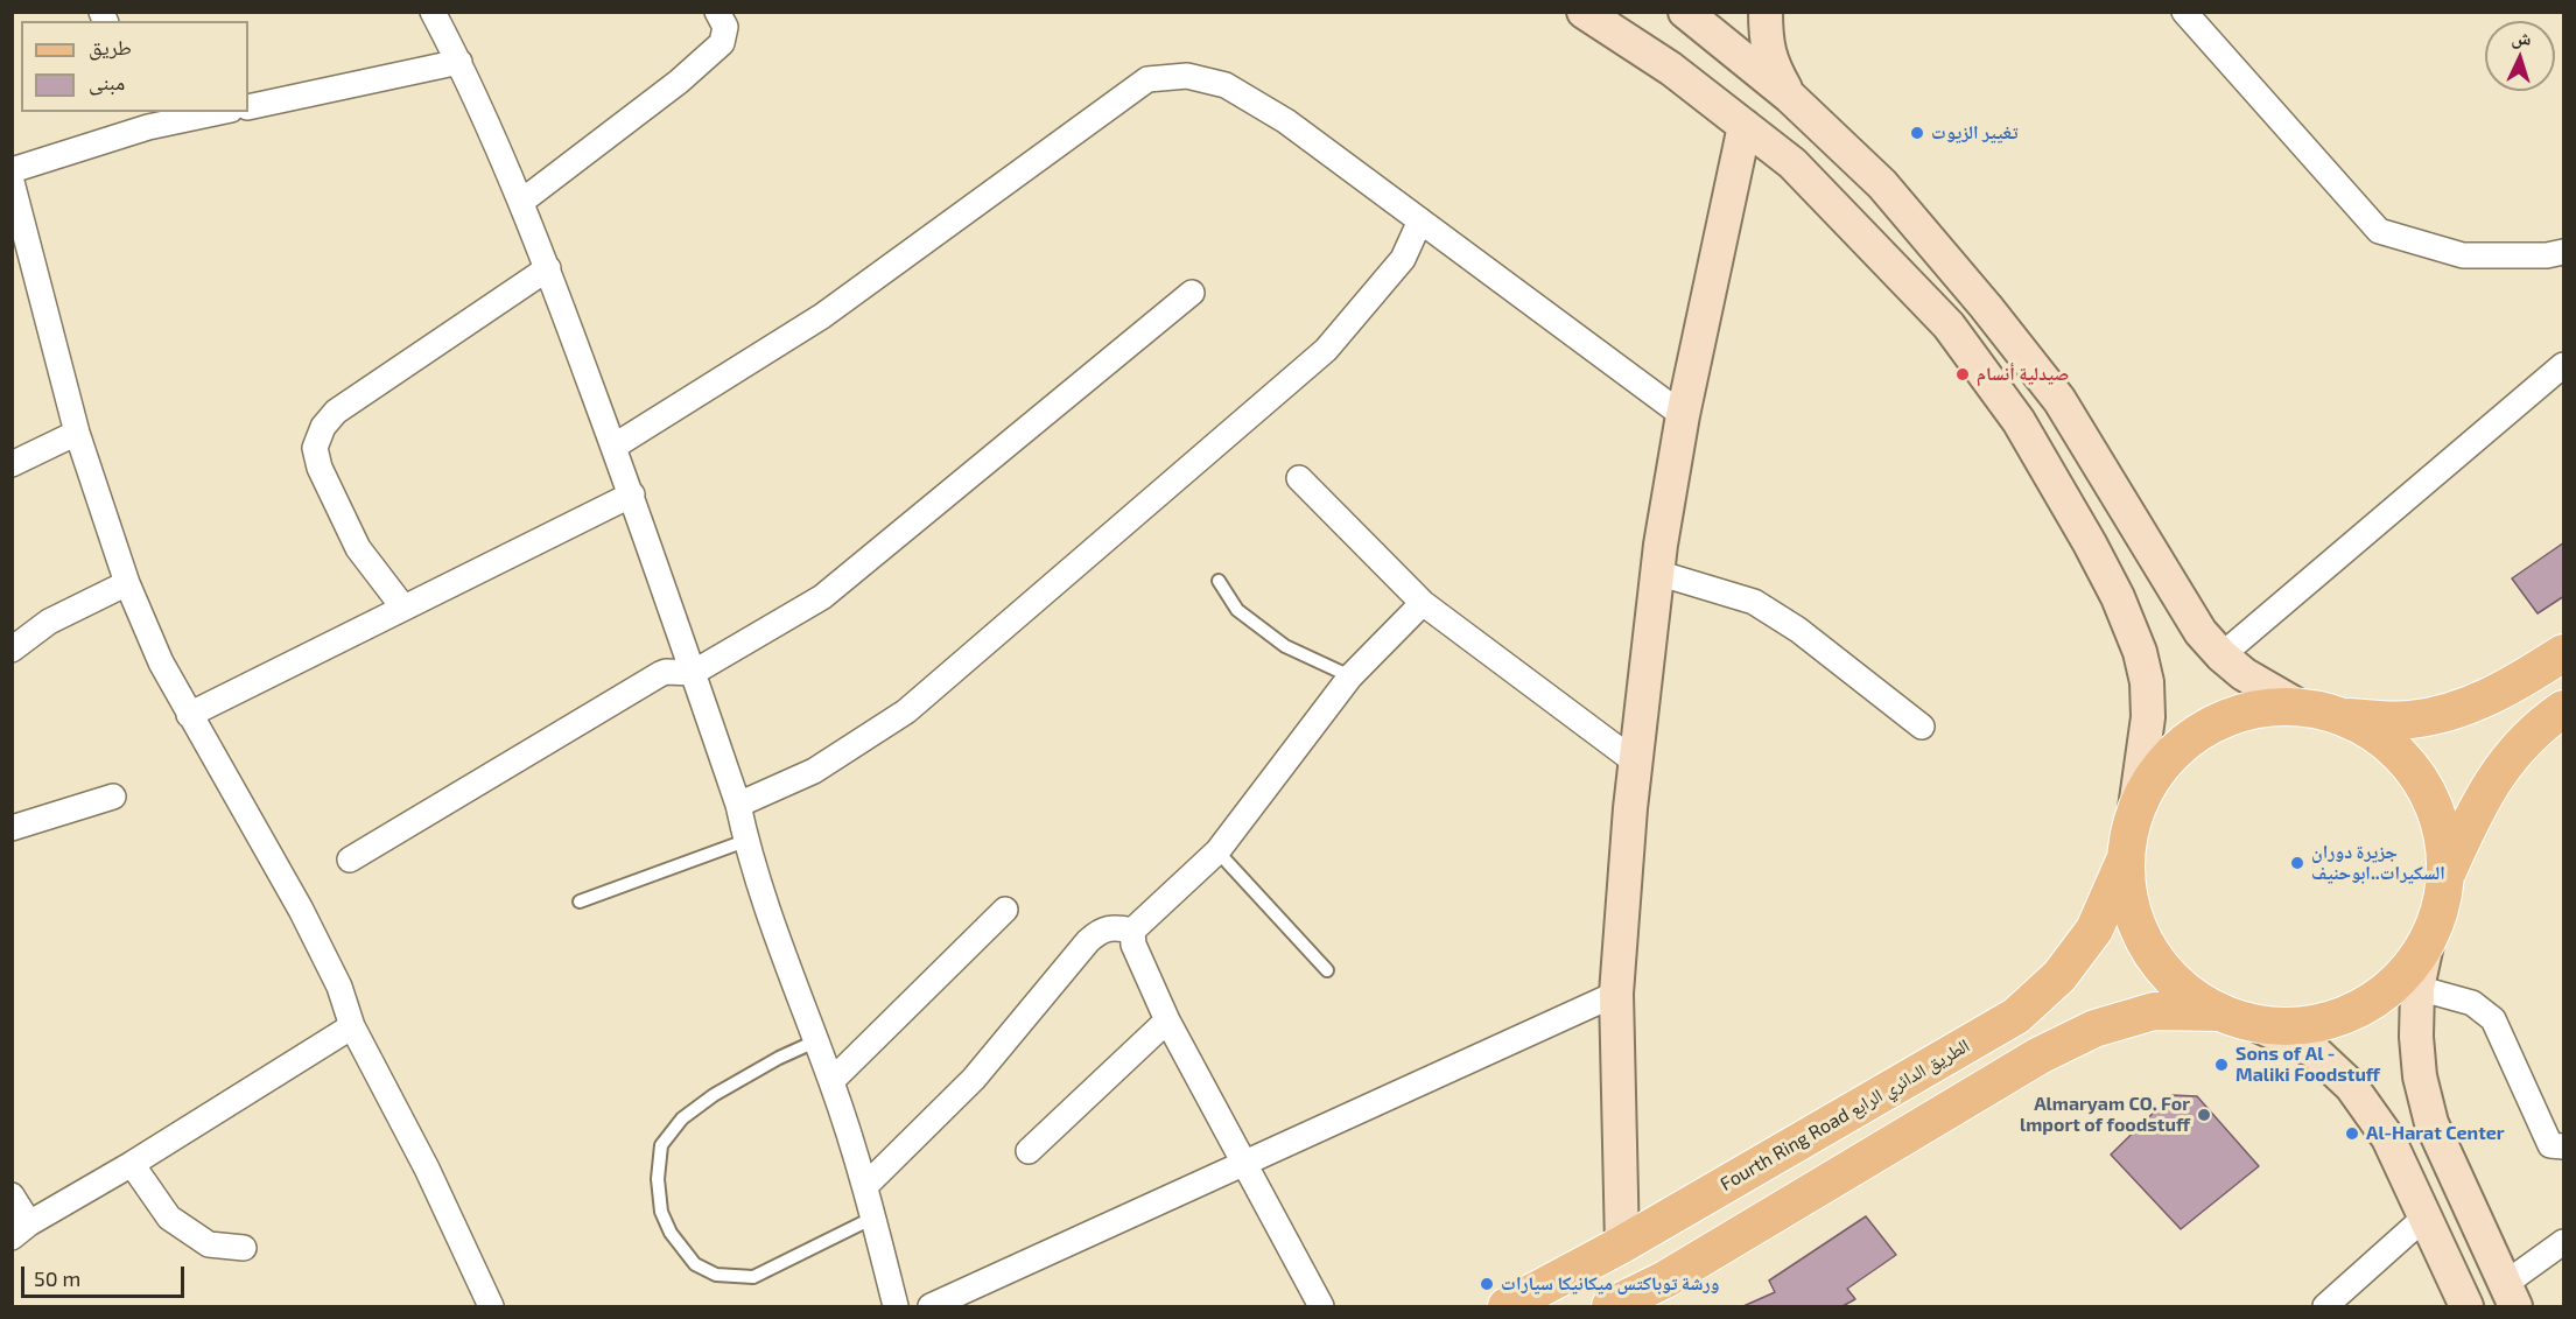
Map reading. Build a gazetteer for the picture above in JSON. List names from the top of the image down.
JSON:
{
  "streets": {
    "main road": ["Fourth Ring Road الطريق الدائري الرابع"]
  },
  "places": [
    "تغيير الزيوت",
    "صيدلية أنسام",
    "جزيرة دوران السكيرات..ابوحنيف",
    "Sons of Al - Maliki Foodstuff",
    "Almaryam CO. For lmport of foodstuff",
    "Al-Harat Center",
    "ورشة توباكتس ميكانيكا سيارات"
  ],
  "legend": ["طريق", "مبنى"],
  "scale_bar": "50 m",
  "north": "top"
}
